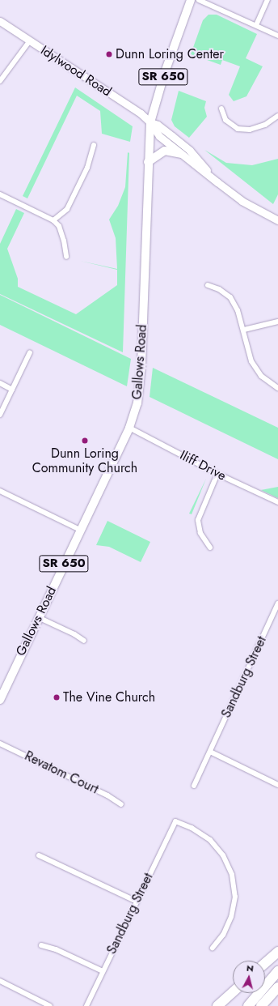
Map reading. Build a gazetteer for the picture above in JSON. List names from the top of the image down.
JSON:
{
  "streets": {
    "main road": ["Idylwood Road", "SR 650", "Gallows Road"],
    "street": ["Iliff Drive", "Sandburg Street", "Revatom Court"]
  },
  "crossings": [
    ["Idylwood Road", "Gallows Road"],
    ["Gallows Road", "Iliff Drive"]
  ],
  "places": ["Dunn Loring Center", "Dunn Loring Community Church", "The Vine Church"],
  "north": "top"
}
